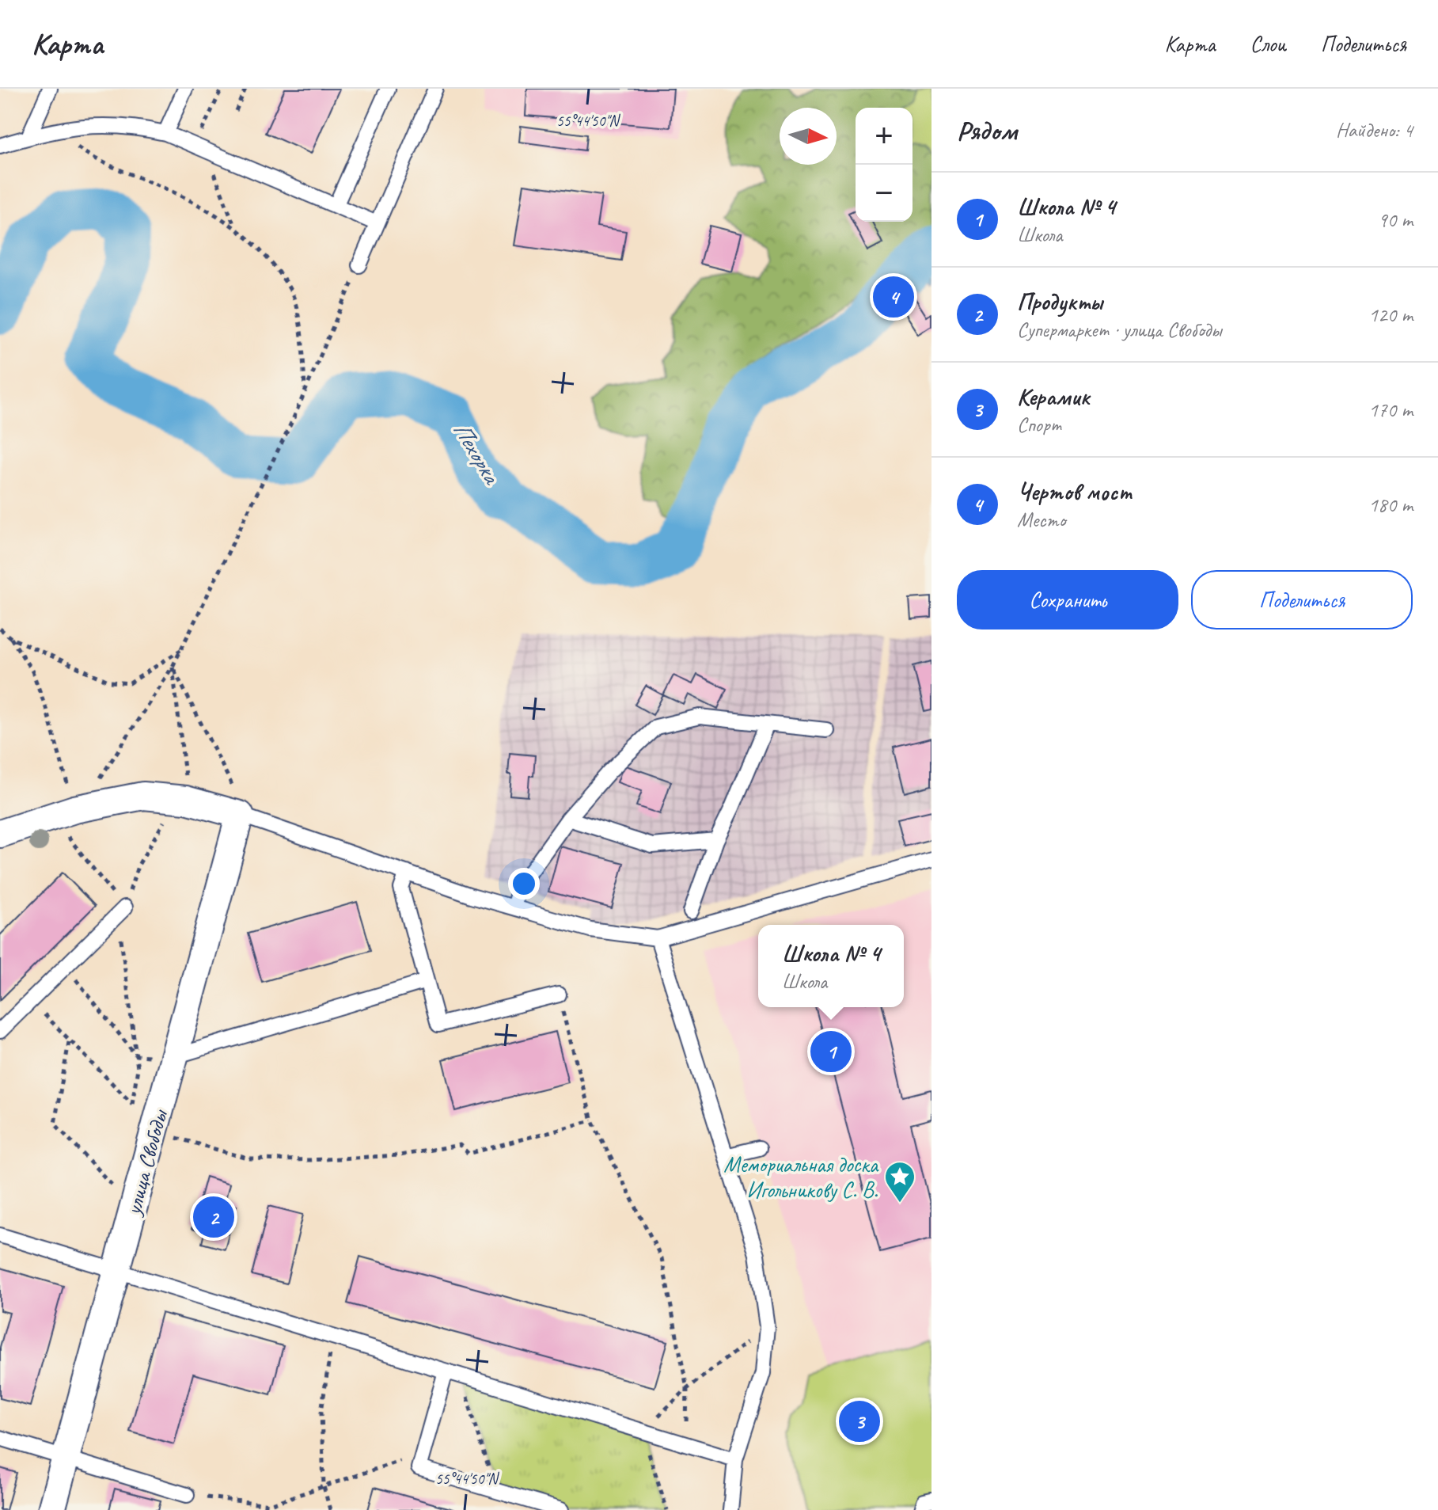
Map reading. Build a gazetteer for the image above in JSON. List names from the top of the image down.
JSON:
{
  "streets": {
    "street": ["улица Свободы"]
  },
  "water": ["Пехорка"],
  "places": {
    "place": ["Мемориальная доска Игольникову С. В."]
  },
  "north": "right",
  "page": {
    "header": "Карта",
    "nav": ["Карта", "Слои", "Поделиться"],
    "heading": ["Рядом", "Найдено: 4"],
    "map_buttons": ["+", "−"],
    "list": [
      {
        "mark": "1",
        "name": "Школа № 4",
        "note": "Школа",
        "value": "90 m"
      },
      {
        "mark": "2",
        "name": "Продукты",
        "note": "Супермаркет · улица Свободы",
        "value": "120 m"
      },
      {
        "mark": "3",
        "name": "Керамик",
        "note": "Спорт",
        "value": "170 m"
      },
      {
        "mark": "4",
        "name": "Чертов мост",
        "note": "Место",
        "value": "180 m"
      }
    ],
    "pins": [
      "4",
      "1",
      "2",
      "3"
    ],
    "buttons": ["Сохранить", "Поделиться"],
    "popup": ["Школа № 4", "Школа"]
  },
  "coordinates": ["55°44'50\"N"]
}
